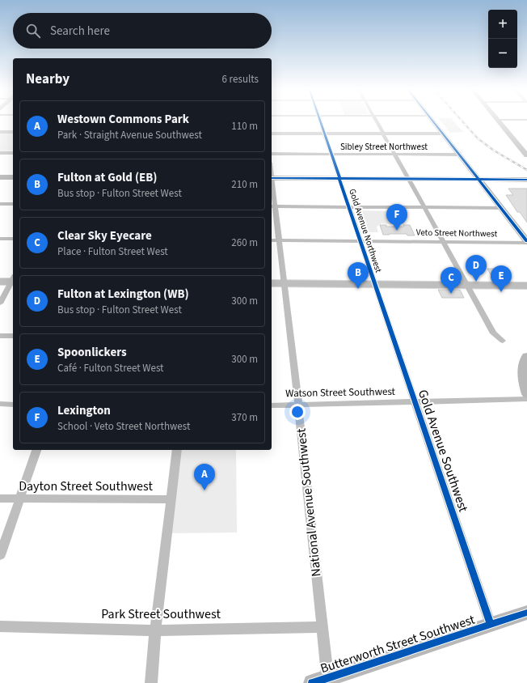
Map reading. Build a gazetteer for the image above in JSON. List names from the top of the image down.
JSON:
{
  "streets": {
    "street": [
      "Sibley Street Northwest",
      "Gold Avenue Northwest",
      "Veto Street Northwest",
      "Watson Street Southwest",
      "Gold Avenue Southwest",
      "Dayton Street Southwest",
      "National Avenue Southwest",
      "Park Street Southwest",
      "Butterworth Street Southwest"
    ]
  },
  "crossings": [
    ["Sibley Street Northwest", "Gold Avenue Northwest"],
    ["Gold Avenue Northwest", "Veto Street Northwest"],
    ["Gold Avenue Northwest", "Gold Avenue Southwest"],
    ["Veto Street Northwest", "National Avenue Southwest"],
    ["Watson Street Southwest", "Gold Avenue Southwest"],
    ["Watson Street Southwest", "National Avenue Southwest"],
    ["Gold Avenue Southwest", "Butterworth Street Southwest"],
    ["National Avenue Southwest", "Park Street Southwest"],
    ["National Avenue Southwest", "Butterworth Street Southwest"]
  ],
  "page": {
    "map_buttons": ["+", "−"],
    "search": "Search here",
    "heading": ["Nearby", "6 results"],
    "list": [
      {
        "mark": "A",
        "name": "Westown Commons Park",
        "note": "Park · Straight Avenue Southwest",
        "value": "110 m"
      },
      {
        "mark": "B",
        "name": "Fulton at Gold (EB)",
        "note": "Bus stop · Fulton Street West",
        "value": "210 m"
      },
      {
        "mark": "C",
        "name": "Clear Sky Eyecare",
        "note": "Place · Fulton Street West",
        "value": "260 m"
      },
      {
        "mark": "D",
        "name": "Fulton at Lexington (WB)",
        "note": "Bus stop · Fulton Street West",
        "value": "300 m"
      },
      {
        "mark": "E",
        "name": "Spoonlickers",
        "note": "Café · Fulton Street West",
        "value": "300 m"
      },
      {
        "mark": "F",
        "name": "Lexington",
        "note": "School · Veto Street Northwest",
        "value": "370 m"
      }
    ],
    "pins": [
      "F",
      "D",
      "B",
      "E",
      "C",
      "A"
    ]
  }
}
